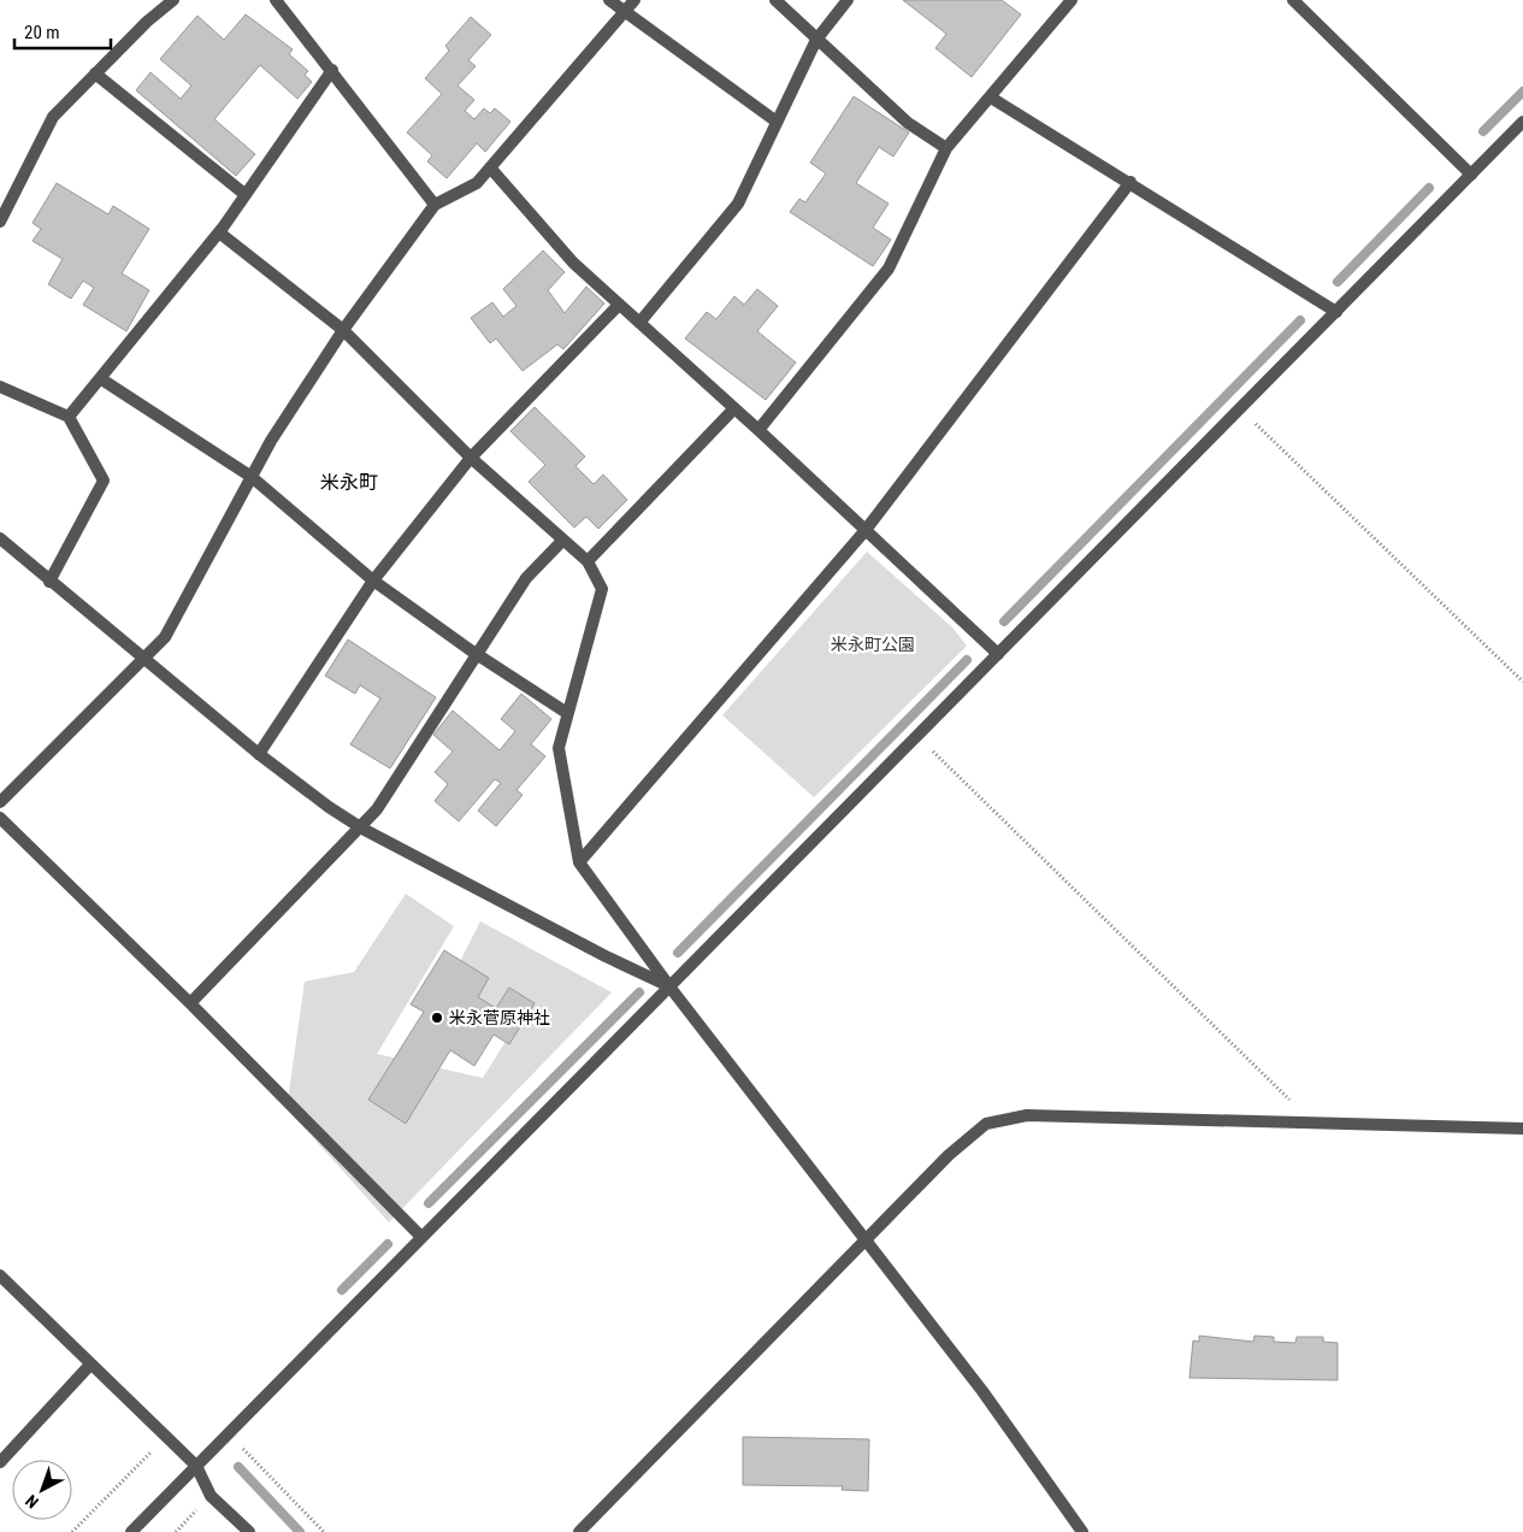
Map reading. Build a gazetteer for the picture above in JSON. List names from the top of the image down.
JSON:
{
  "districts": ["米永町"],
  "parks": ["米永町公園"],
  "places": ["米永菅原神社"],
  "scale_bar": "20 m",
  "north": "bottom left"
}
